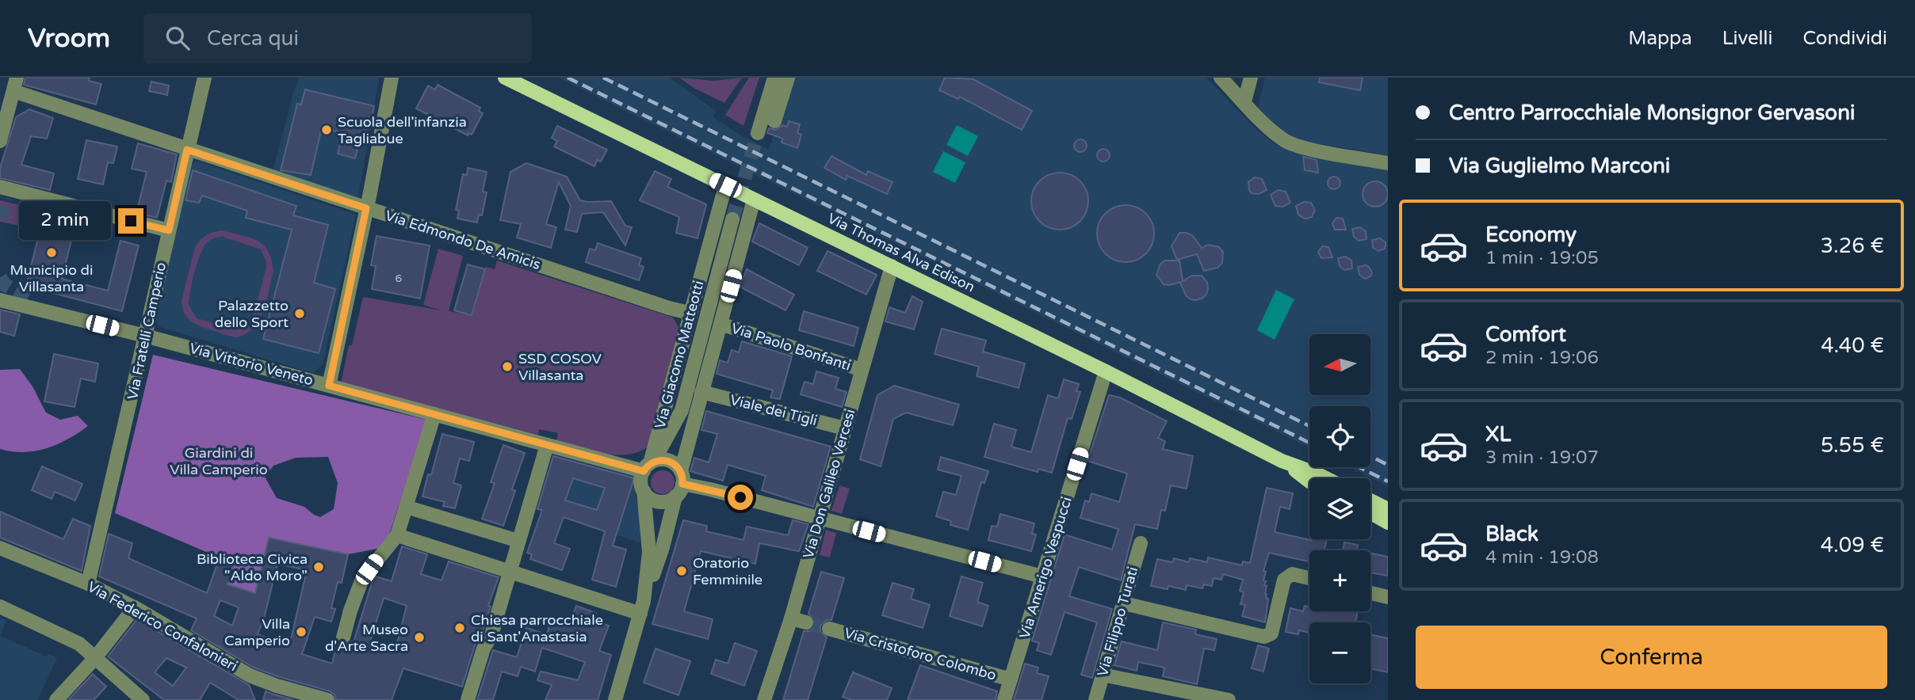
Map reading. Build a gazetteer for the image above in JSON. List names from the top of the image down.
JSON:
{
  "streets": {
    "main road": ["Via Thomas Alva Edison"],
    "street": [
      "Via Edmondo De Amicis",
      "Via Fratelli Camperio",
      "Via Paolo Bonfanti",
      "Via Giacomo Matteotti",
      "Via Vittorio Veneto",
      "Viale dei Tigli",
      "Via Don Galileo Vercesi",
      "Via Amerigo Vespucci",
      "Via Filippo Turati",
      "Via Federico Confalonieri",
      "Via Cristoforo Colombo"
    ]
  },
  "crossings": [
    ["Via Edmondo De Amicis", "Via Fratelli Camperio"],
    ["Via Edmondo De Amicis", "Via Giacomo Matteotti"],
    ["Via Thomas Alva Edison", "Via Giacomo Matteotti"],
    ["Via Thomas Alva Edison", "Via Don Galileo Vercesi"],
    ["Via Thomas Alva Edison", "Via Amerigo Vespucci"],
    ["Via Fratelli Camperio", "Via Vittorio Veneto"],
    ["Via Fratelli Camperio", "Via Federico Confalonieri"],
    ["Via Paolo Bonfanti", "Via Giacomo Matteotti"],
    ["Via Paolo Bonfanti", "Via Don Galileo Vercesi"],
    ["Via Giacomo Matteotti", "Via Vittorio Veneto"],
    ["Via Giacomo Matteotti", "Viale dei Tigli"],
    ["Viale dei Tigli", "Via Don Galileo Vercesi"],
    ["Via Amerigo Vespucci", "Via Cristoforo Colombo"]
  ],
  "parks": ["Giardini di Villa Camperio"],
  "places": [
    "Scuola dell'infanzia Tagliabue",
    "Municipio di Villasanta",
    "Palazzetto dello Sport",
    "SSD COSOV Villasanta",
    "Biblioteca Civica \"Aldo Moro\"",
    "Oratorio Femminile",
    "Chiesa parrocchiale di Sant'Anastasia",
    "Villa Camperio",
    "Museo d'Arte Sacra"
  ],
  "house_numbers": ["6"],
  "north": "left",
  "page": {
    "header": "Vroom",
    "search": "Cerca qui",
    "nav": ["Mappa", "Livelli", "Condividi"],
    "banner": ["Centro Parrocchiale Monsignor Gervasoni", "Via Guglielmo Marconi"],
    "list": [
      {
        "name": "Economy",
        "note": "1 min · 19:05",
        "value": "3.26 €"
      },
      {
        "name": "Comfort",
        "note": "2 min · 19:06",
        "value": "4.40 €"
      },
      {
        "name": "XL",
        "note": "3 min · 19:07",
        "value": "5.55 €"
      },
      {
        "name": "Black",
        "note": "4 min · 19:08",
        "value": "4.09 €"
      }
    ],
    "bubble": "2 min",
    "map_buttons": ["+", "−"],
    "buttons": "Conferma"
  }
}
